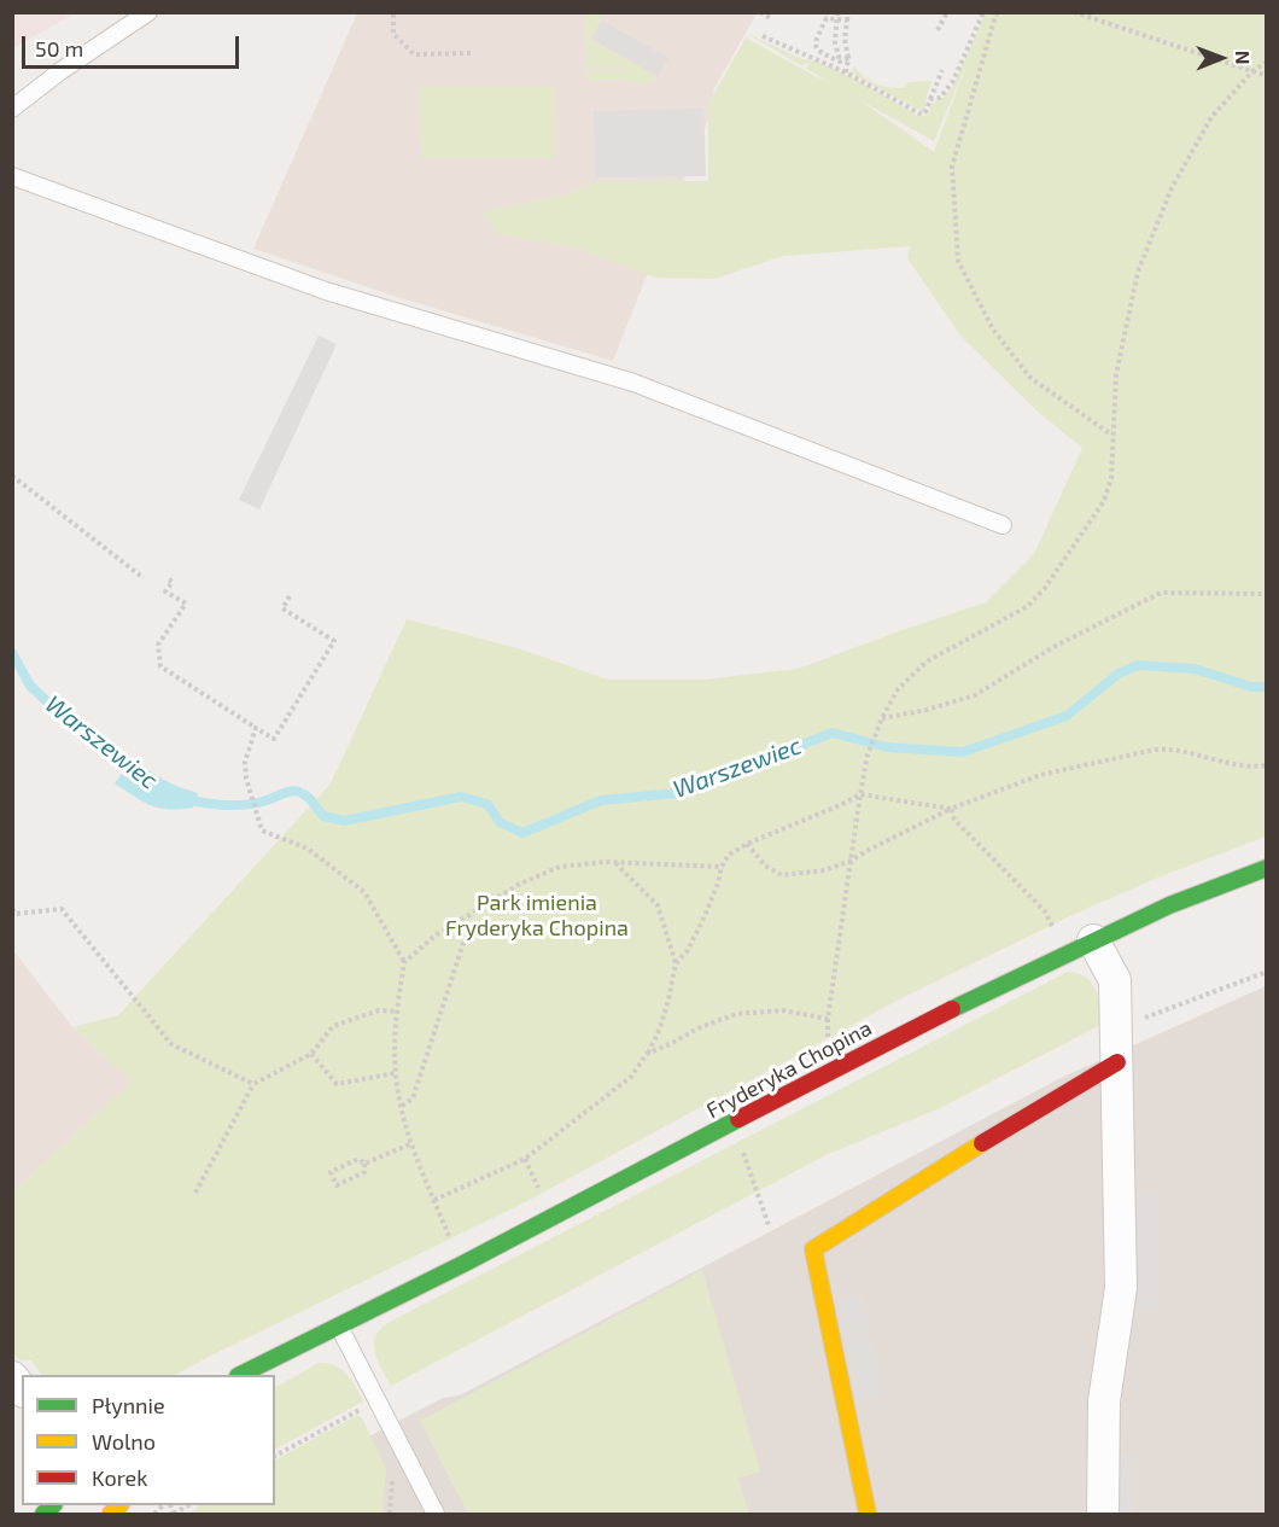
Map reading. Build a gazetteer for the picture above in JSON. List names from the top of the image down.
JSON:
{
  "streets": {
    "street": ["Fryderyka Chopina"]
  },
  "water": ["Warszewiec"],
  "parks": ["Park imienia Fryderyka Chopina"],
  "legend": ["Płynnie", "Wolno", "Korek"],
  "scale_bar": "50 m",
  "north": "right"
}
